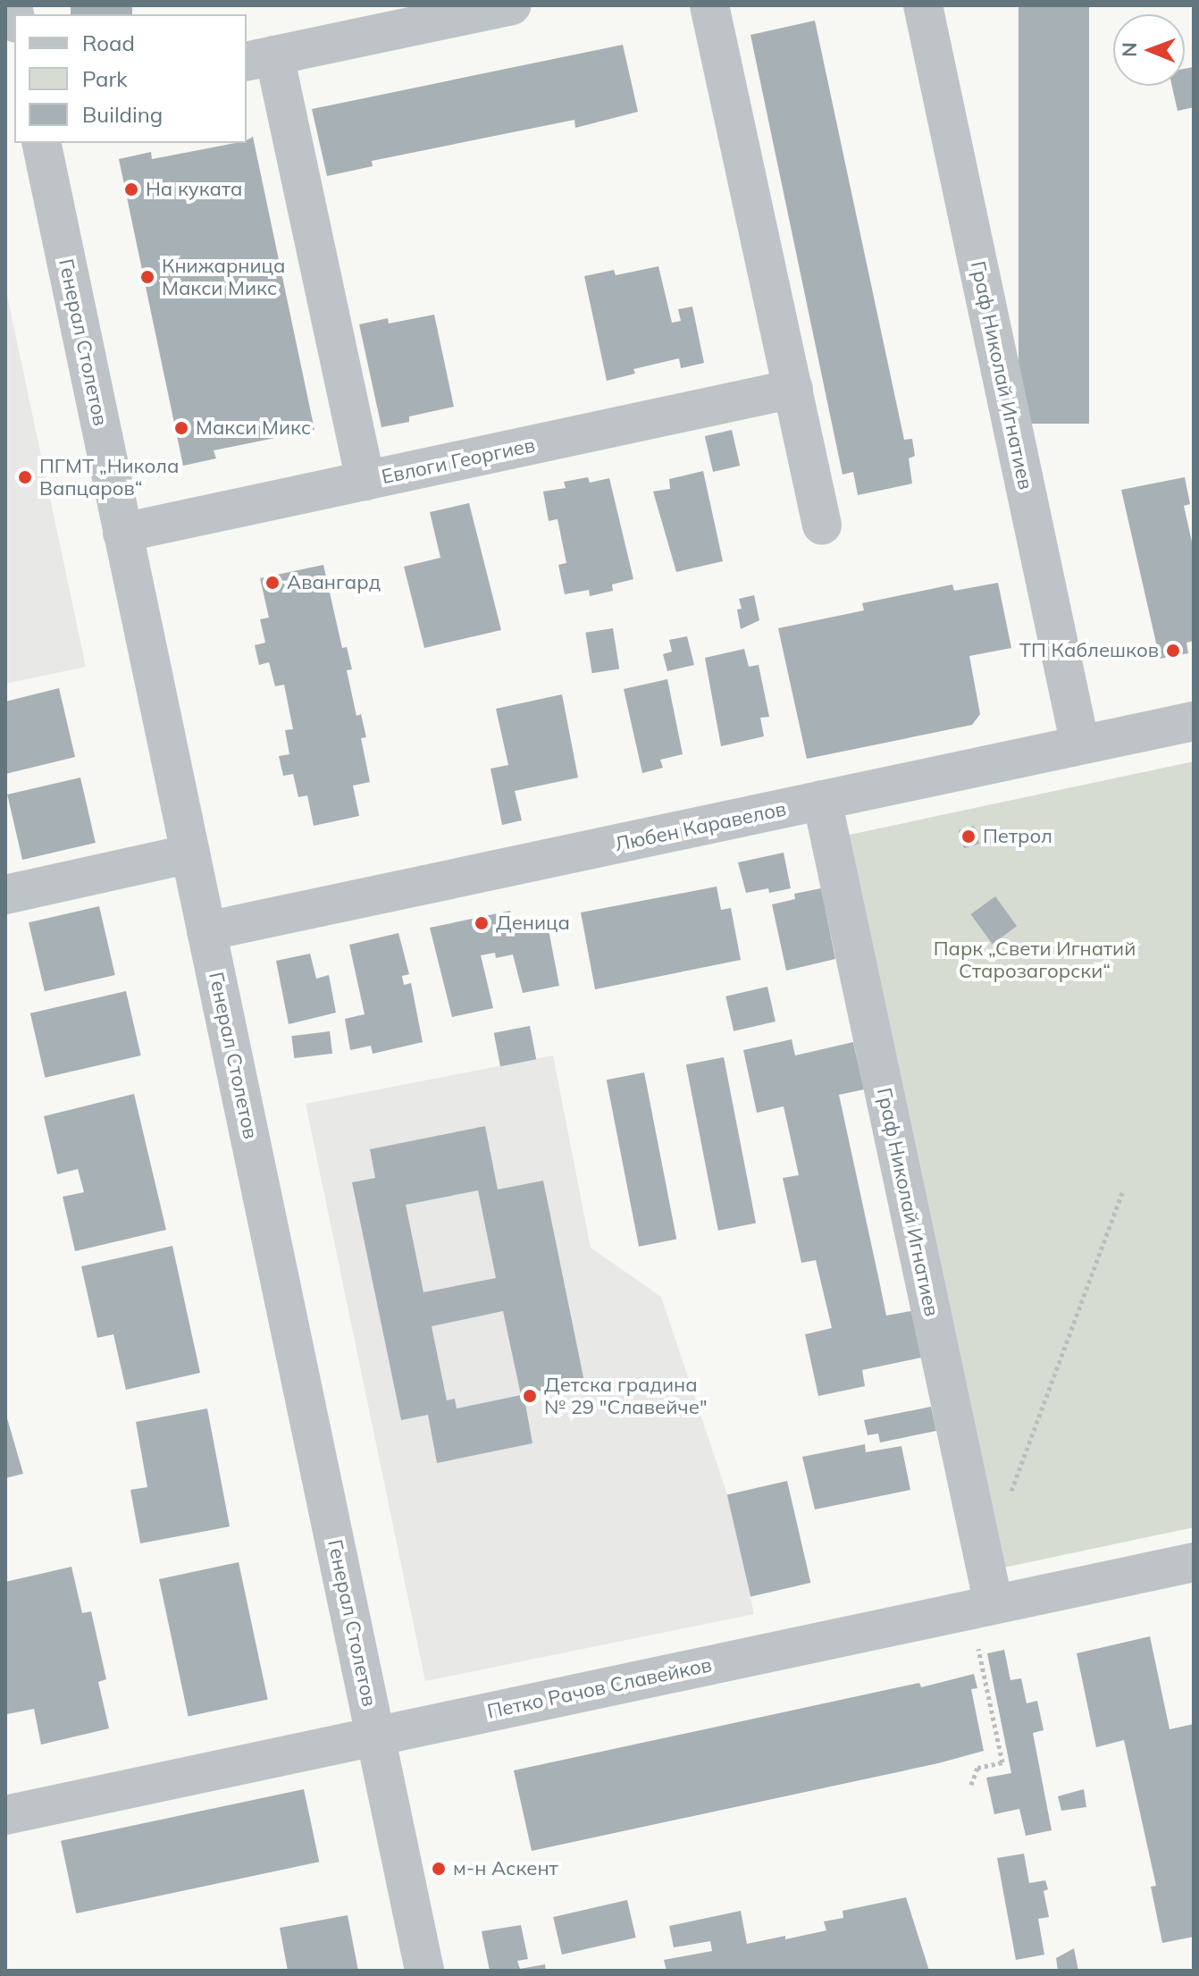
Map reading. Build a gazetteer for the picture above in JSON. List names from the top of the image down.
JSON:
{
  "streets": {
    "street": [
      "Генерал Столетов",
      "Граф Николай Игнатиев",
      "Евлоги Георгиев",
      "Любен Каравелов",
      "Петко Рачов Славейков"
    ]
  },
  "crossings": [
    ["Генерал Столетов", "Евлоги Георгиев"],
    ["Генерал Столетов", "Любен Каравелов"],
    ["Генерал Столетов", "Петко Рачов Славейков"],
    ["Граф Николай Игнатиев", "Любен Каравелов"],
    ["Граф Николай Игнатиев", "Петко Рачов Славейков"]
  ],
  "parks": ["Парк „Свети Игнатий Старозагорски“"],
  "places": [
    "На куката",
    "Книжарница Макси Микс",
    "Макси Микс",
    "ПГМТ „Никола Вапцаров“",
    "Авангард",
    "ТП Каблешков",
    "Петрол",
    "Деница",
    "Детска градина № 29 \"Славейче\"",
    "м-н Аскент"
  ],
  "legend": ["Road", "Park", "Building"],
  "north": "left"
}
